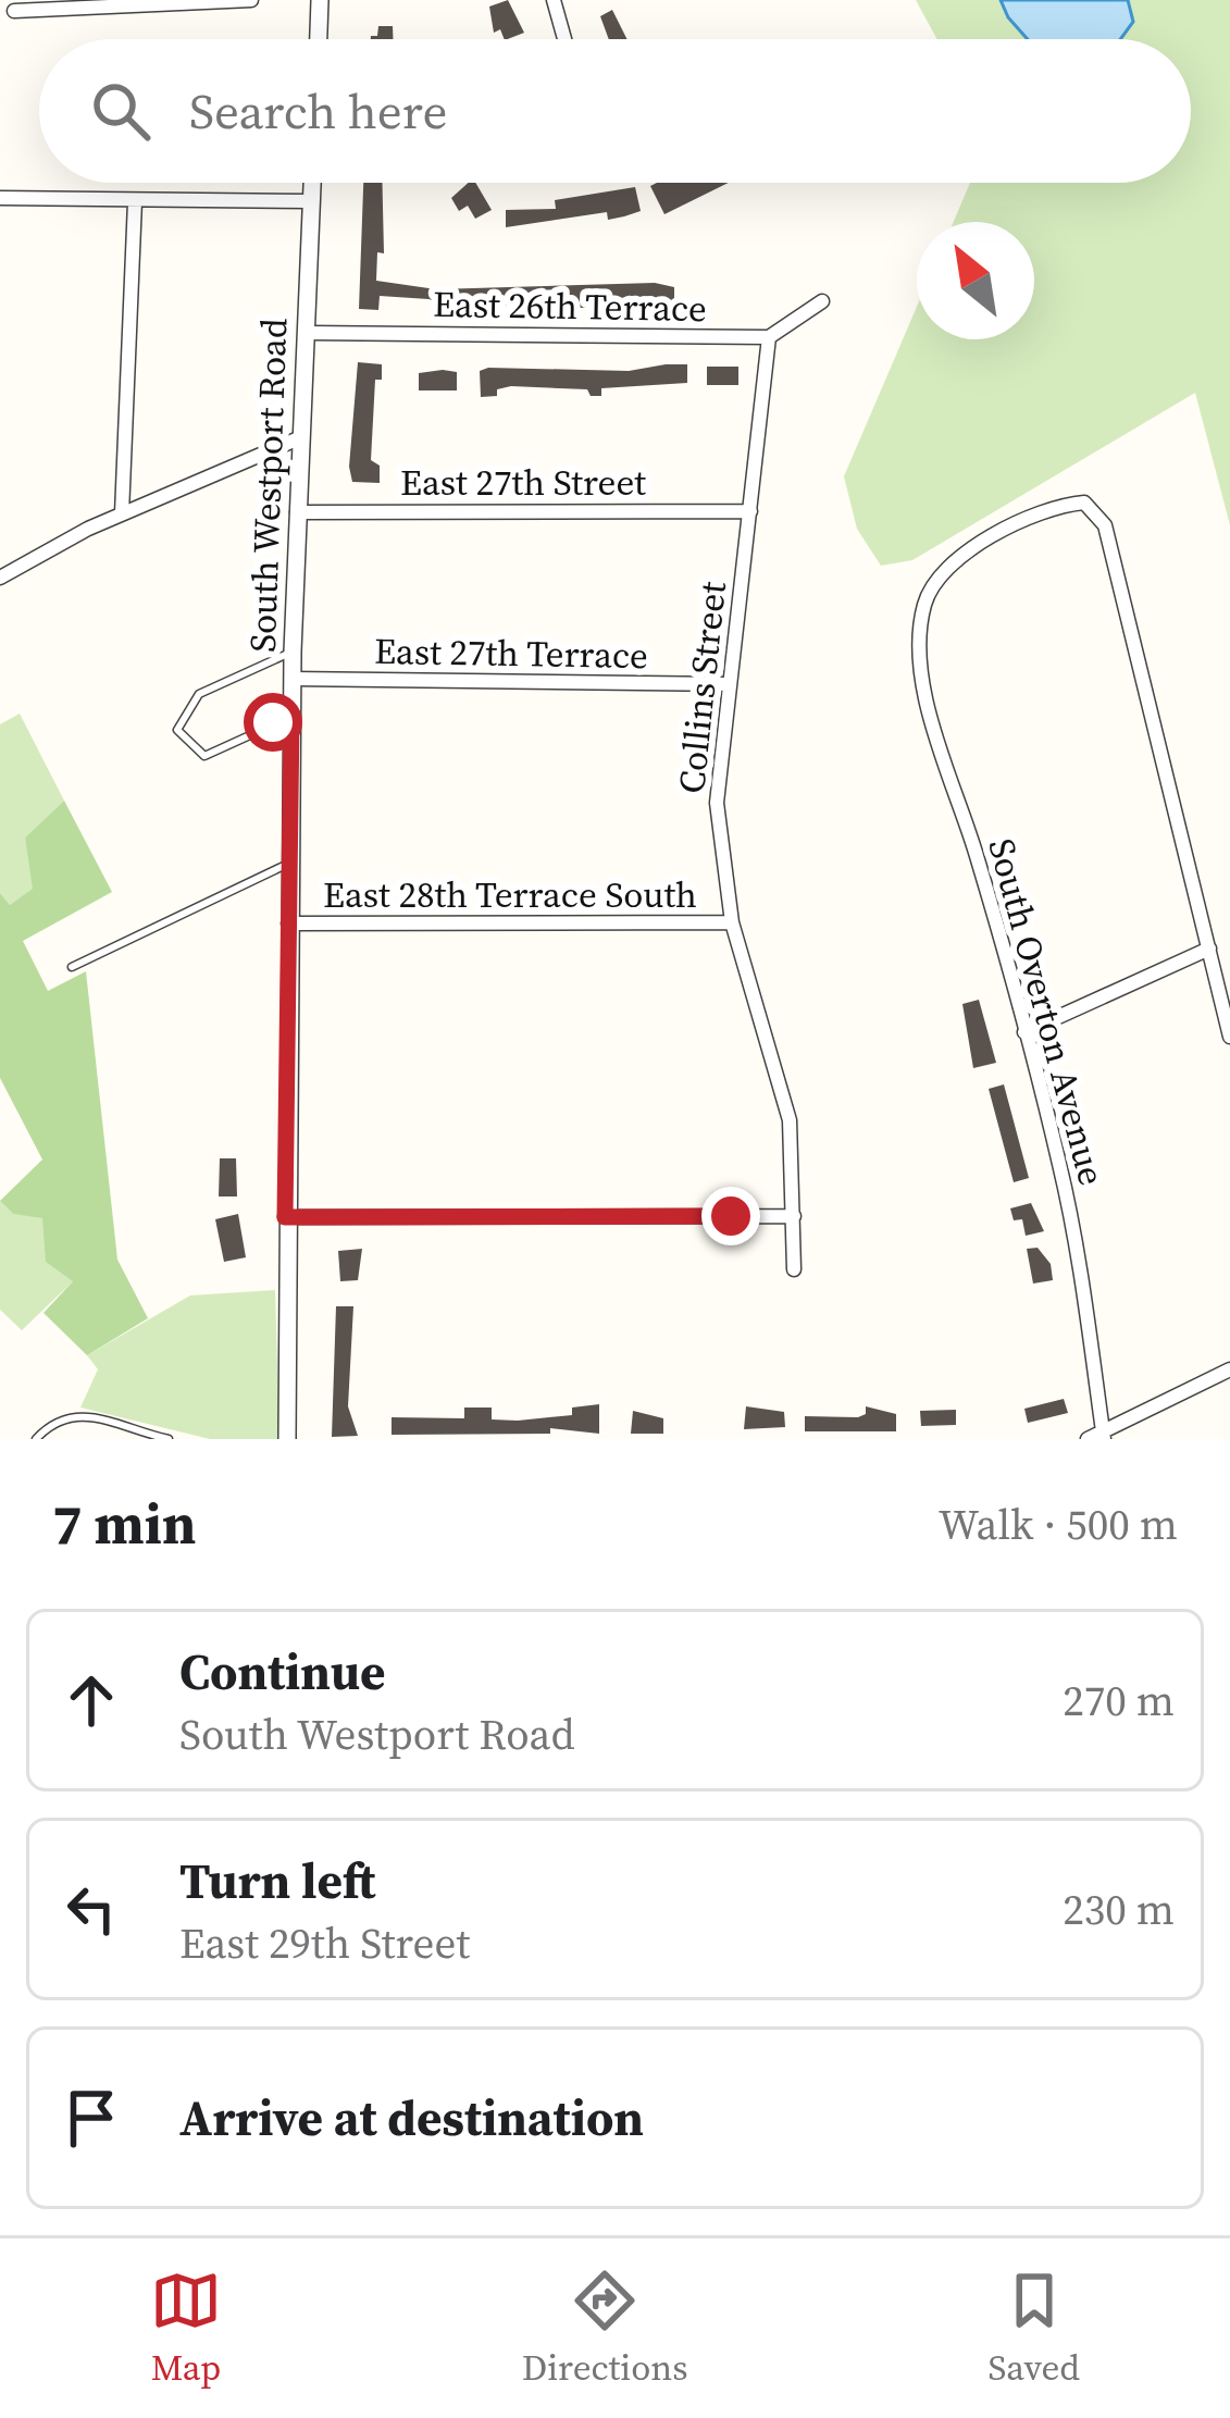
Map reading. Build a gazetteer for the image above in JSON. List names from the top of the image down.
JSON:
{
  "streets": {
    "street": [
      "East 26th Terrace",
      "East 27th Street",
      "South Westport Road",
      "East 27th Terrace",
      "Collins Street",
      "East 28th Terrace South",
      "South Overton Avenue"
    ]
  },
  "crossings": [
    ["East 26th Terrace", "South Westport Road"],
    ["East 26th Terrace", "Collins Street"],
    ["East 27th Street", "South Westport Road"],
    ["East 27th Street", "Collins Street"],
    ["South Westport Road", "East 27th Terrace"],
    ["South Westport Road", "East 28th Terrace South"],
    ["East 27th Terrace", "Collins Street"],
    ["Collins Street", "East 28th Terrace South"]
  ],
  "north": "top left",
  "page": {
    "search": "Search here",
    "heading": ["7 min", "Walk · 500 m"],
    "list": [
      ["Continue", "South Westport Road", "270 m"],
      ["Turn left", "East 29th Street", "230 m"],
      "Arrive at destination"
    ],
    "nav": ["Map", "Directions", "Saved"]
  }
}
